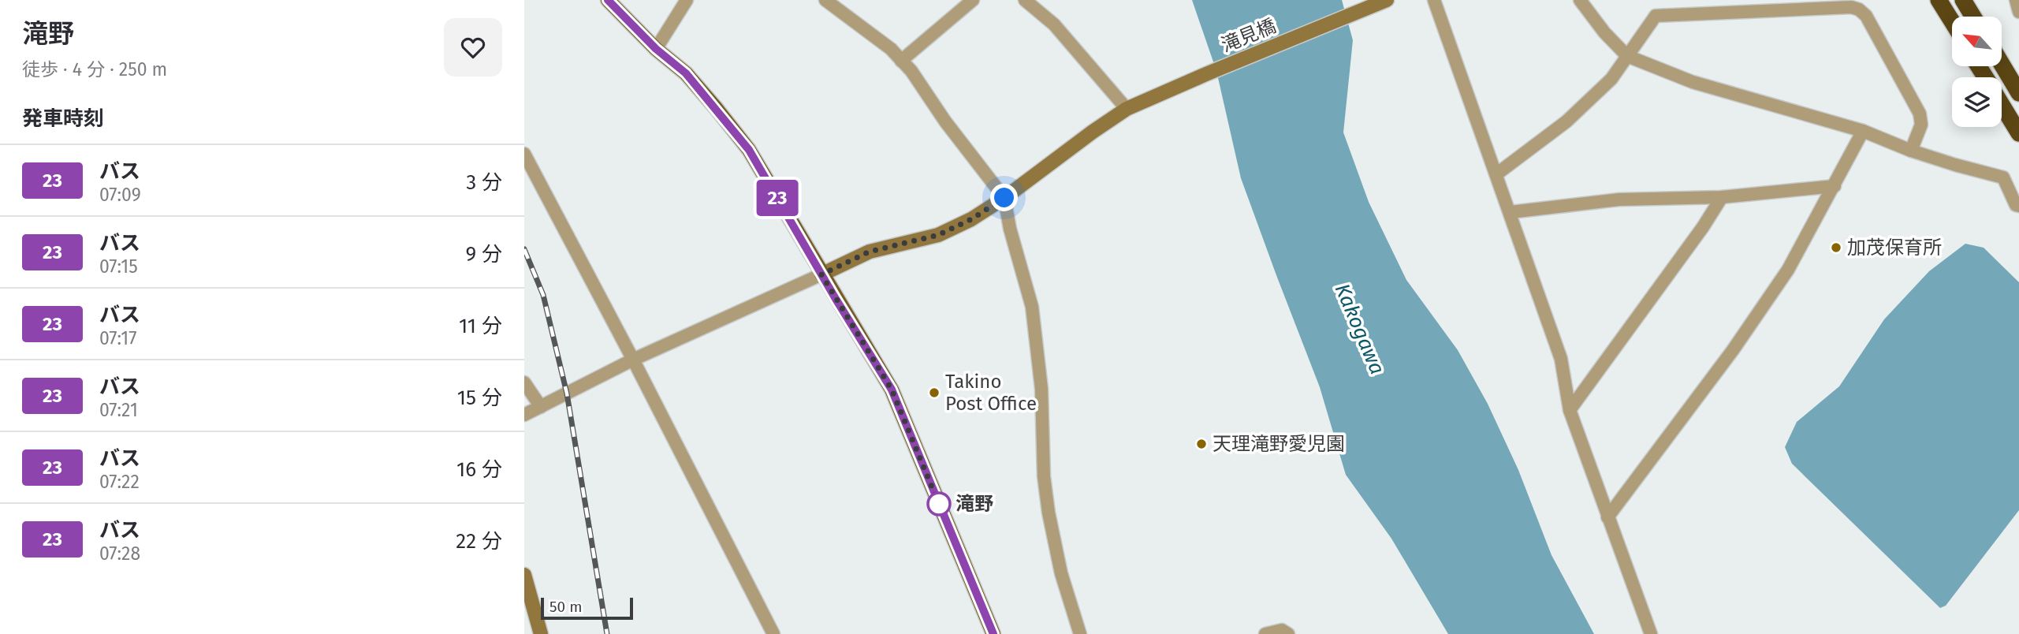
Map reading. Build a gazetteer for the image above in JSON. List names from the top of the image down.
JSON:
{
  "streets": {
    "street": ["滝見橋"]
  },
  "water": ["Kakogawa"],
  "places": [
    "加茂保育所",
    "Takino Post Office",
    "天理滝野愛児園",
    "滝野"
  ],
  "lines": ["bus line 23"],
  "scale_bar": "50 m",
  "north": "top left",
  "page": {
    "heading": [
      ["滝野", "徒歩 · 4 分 · 250 m"],
      "発車時刻"
    ],
    "on_map": "23",
    "list": [
      {
        "mark": "23",
        "name": "バス",
        "note": "07:09",
        "value": "3 分"
      },
      {
        "mark": "23",
        "name": "バス",
        "note": "07:15",
        "value": "9 分"
      },
      {
        "mark": "23",
        "name": "バス",
        "note": "07:17",
        "value": "11 分"
      },
      {
        "mark": "23",
        "name": "バス",
        "note": "07:21",
        "value": "15 分"
      },
      {
        "mark": "23",
        "name": "バス",
        "note": "07:22",
        "value": "16 分"
      },
      {
        "mark": "23",
        "name": "バス",
        "note": "07:28",
        "value": "22 分"
      }
    ],
    "scale": "50 m"
  }
}
